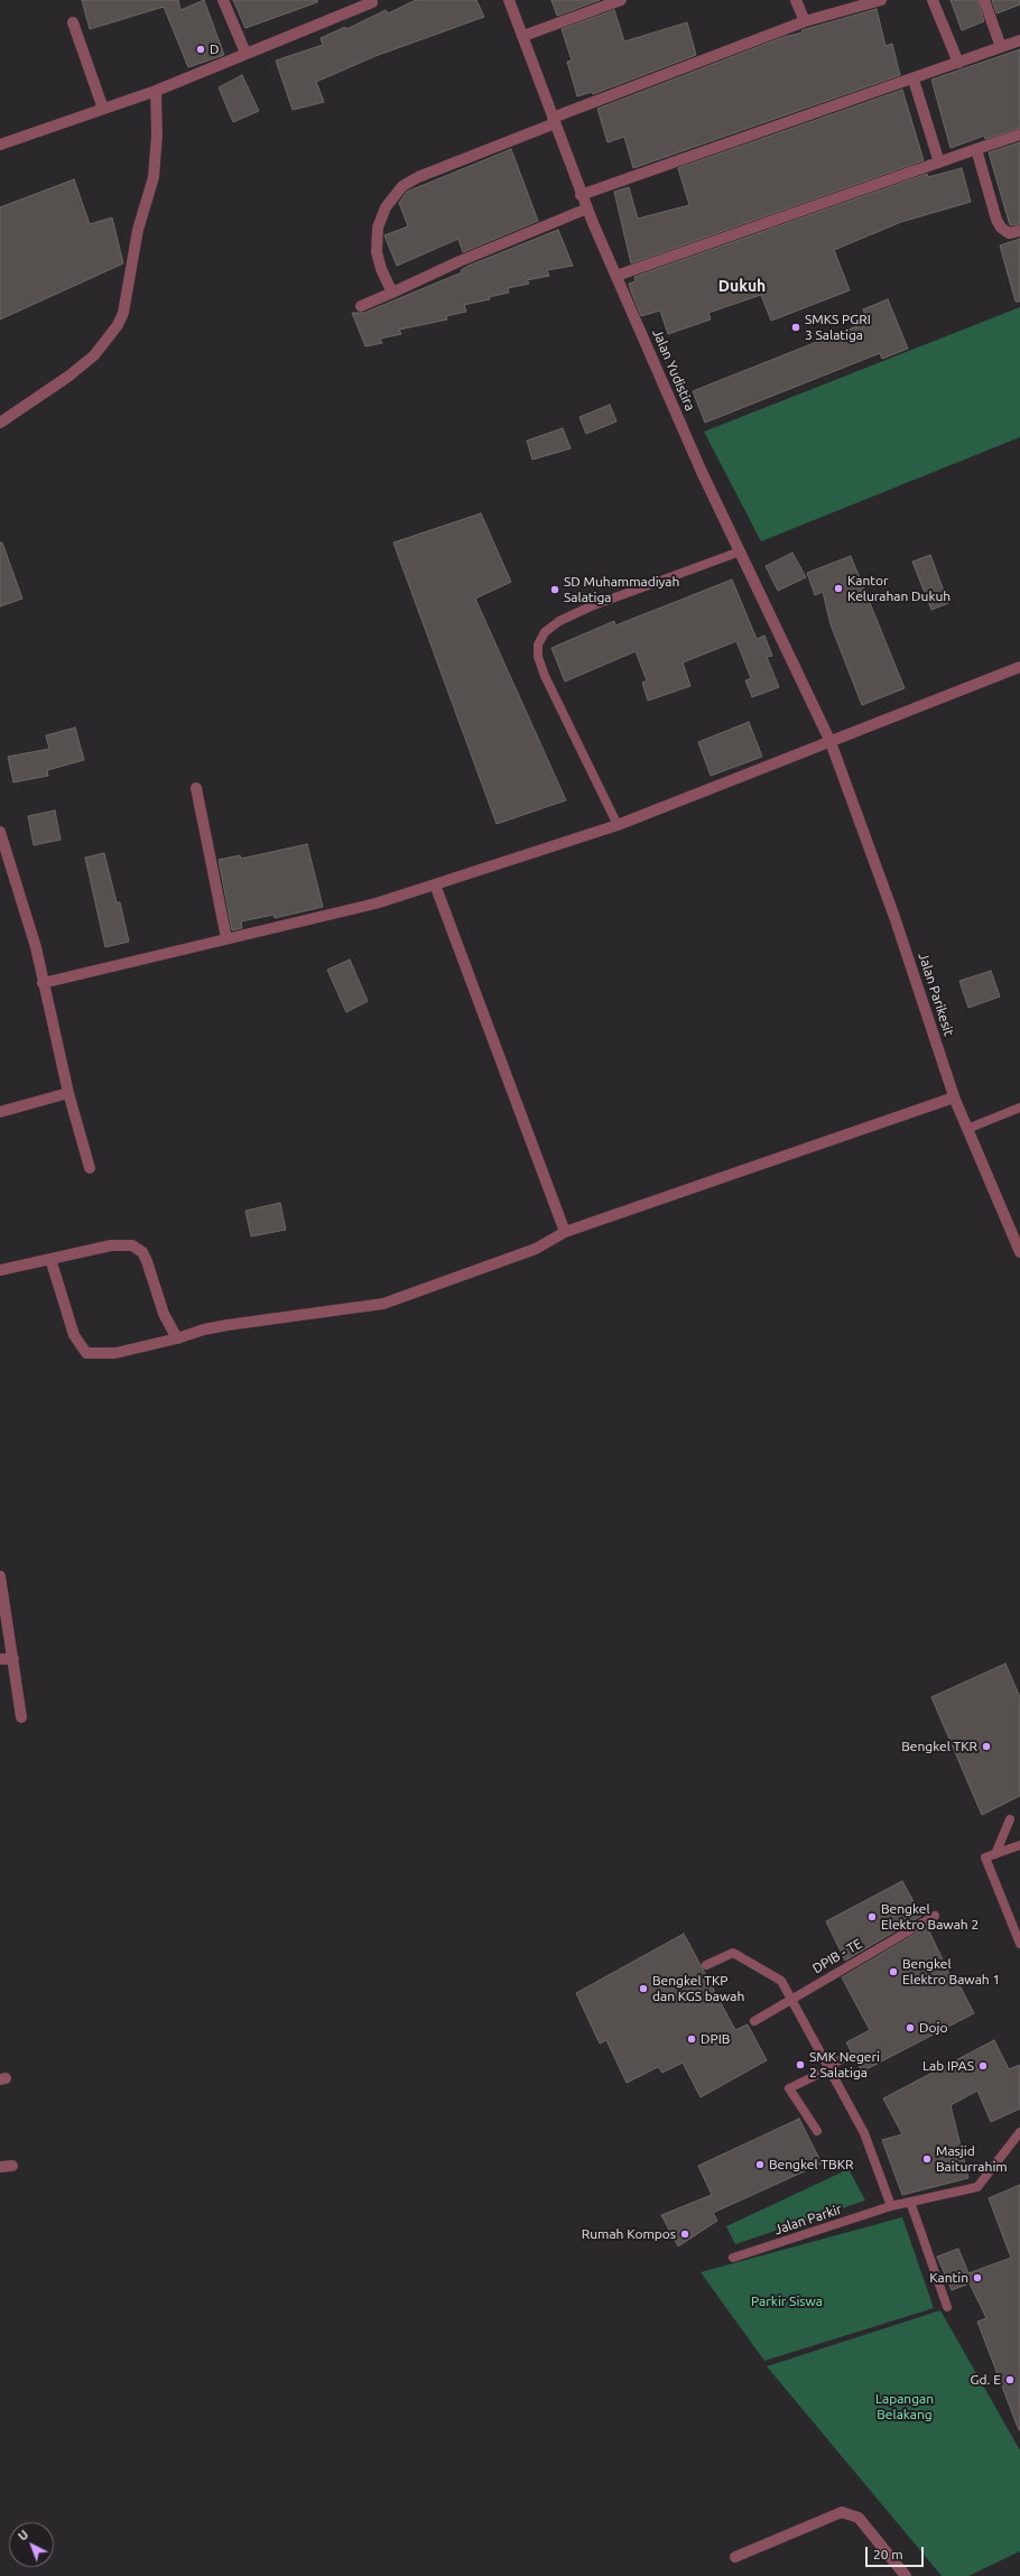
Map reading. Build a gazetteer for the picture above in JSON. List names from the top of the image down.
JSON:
{
  "streets": {
    "street": ["Jalan Yudistira", "Jalan Parikesit"],
    "lane": ["DPIB - TE", "Jalan Parkir"]
  },
  "crossings": [
    ["Jalan Yudistira", "Jalan Parikesit"]
  ],
  "districts": ["Dukuh"],
  "parks": ["Parkir Siswa", "Lapangan Belakang"],
  "places": [
    "D",
    "SMKS PGRI 3 Salatiga",
    "Kantor Kelurahan Dukuh",
    "SD Muhammadiyah Salatiga",
    "Bengkel TKR",
    "Bengkel Elektro Bawah 2",
    "Bengkel Elektro Bawah 1",
    "Bengkel TKP dan KGS bawah",
    "Dojo",
    "DPIB",
    "SMK Negeri 2 Salatiga",
    "Lab IPAS",
    "Masjid Baiturrahim",
    "Bengkel TBKR",
    "Rumah Kompos",
    "Kantin",
    "Gd. E"
  ],
  "scale_bar": "20 m",
  "north": "top left"
}
